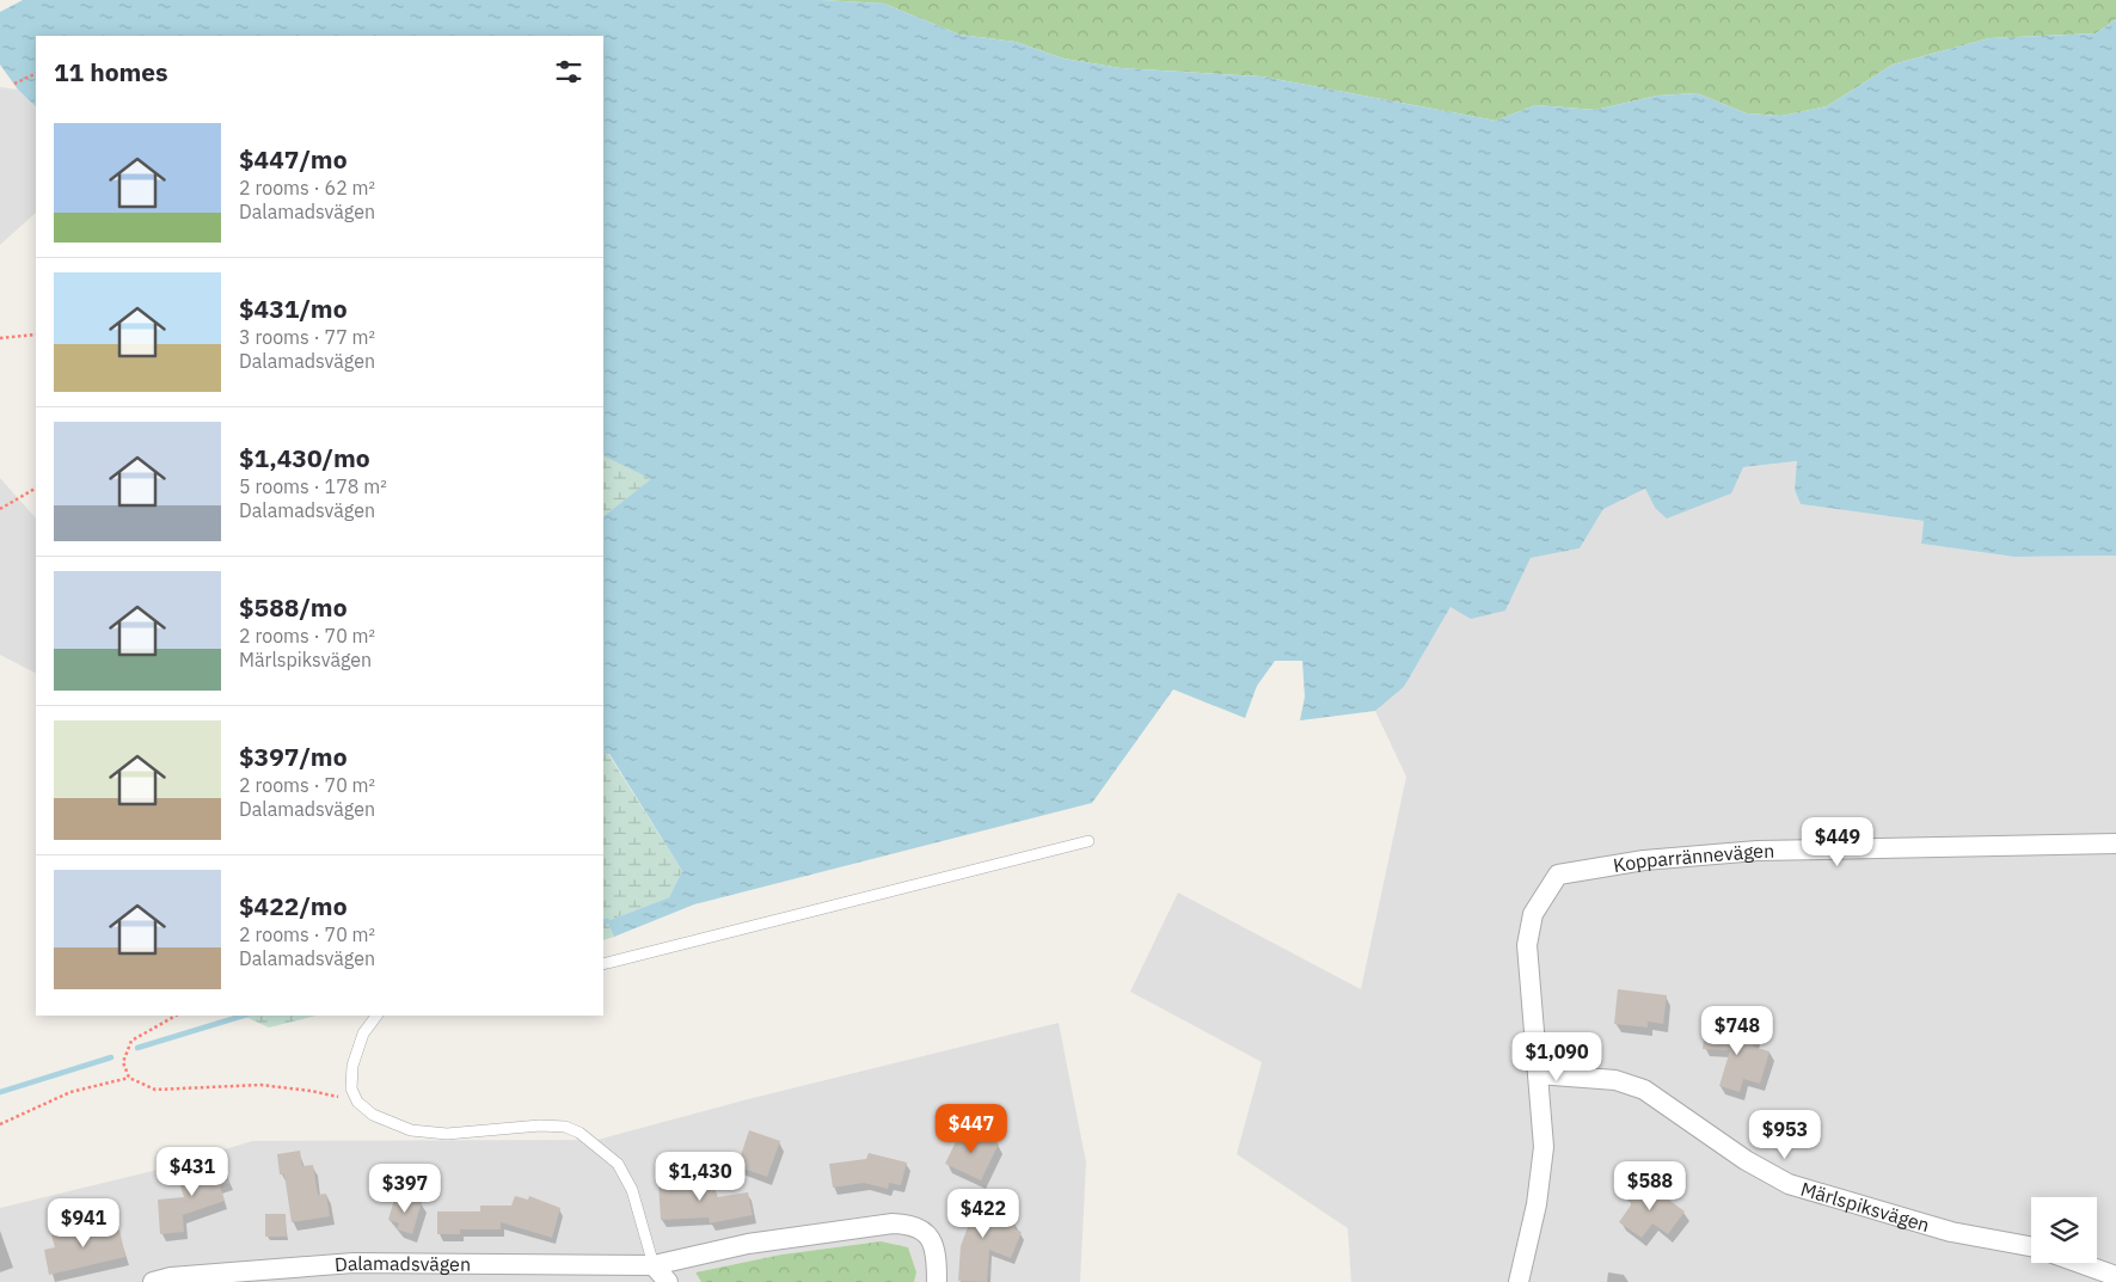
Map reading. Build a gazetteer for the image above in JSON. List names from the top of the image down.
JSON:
{
  "streets": {
    "street": ["Kopparrännevägen", "Märlspiksvägen", "Dalamadsvägen"]
  },
  "crossings": [
    ["Kopparrännevägen", "Märlspiksvägen"]
  ],
  "page": {
    "heading": "11 homes",
    "list": [
      {
        "name": "$447/mo",
        "note": "2 rooms · 62 m² · Dalamadsvägen"
      },
      {
        "name": "$431/mo",
        "note": "3 rooms · 77 m² · Dalamadsvägen"
      },
      {
        "name": "$1,430/mo",
        "note": "5 rooms · 178 m² · Dalamadsvägen"
      },
      {
        "name": "$588/mo",
        "note": "2 rooms · 70 m² · Märlspiksvägen"
      },
      {
        "name": "$397/mo",
        "note": "2 rooms · 70 m² · Dalamadsvägen"
      },
      {
        "name": "$422/mo",
        "note": "2 rooms · 70 m² · Dalamadsvägen"
      }
    ],
    "price": [
      "$449",
      "$748",
      "$1,090",
      "$447",
      "$953",
      "$431",
      "$1,430",
      "$588",
      "$397",
      "$422",
      "$941"
    ]
  }
}
